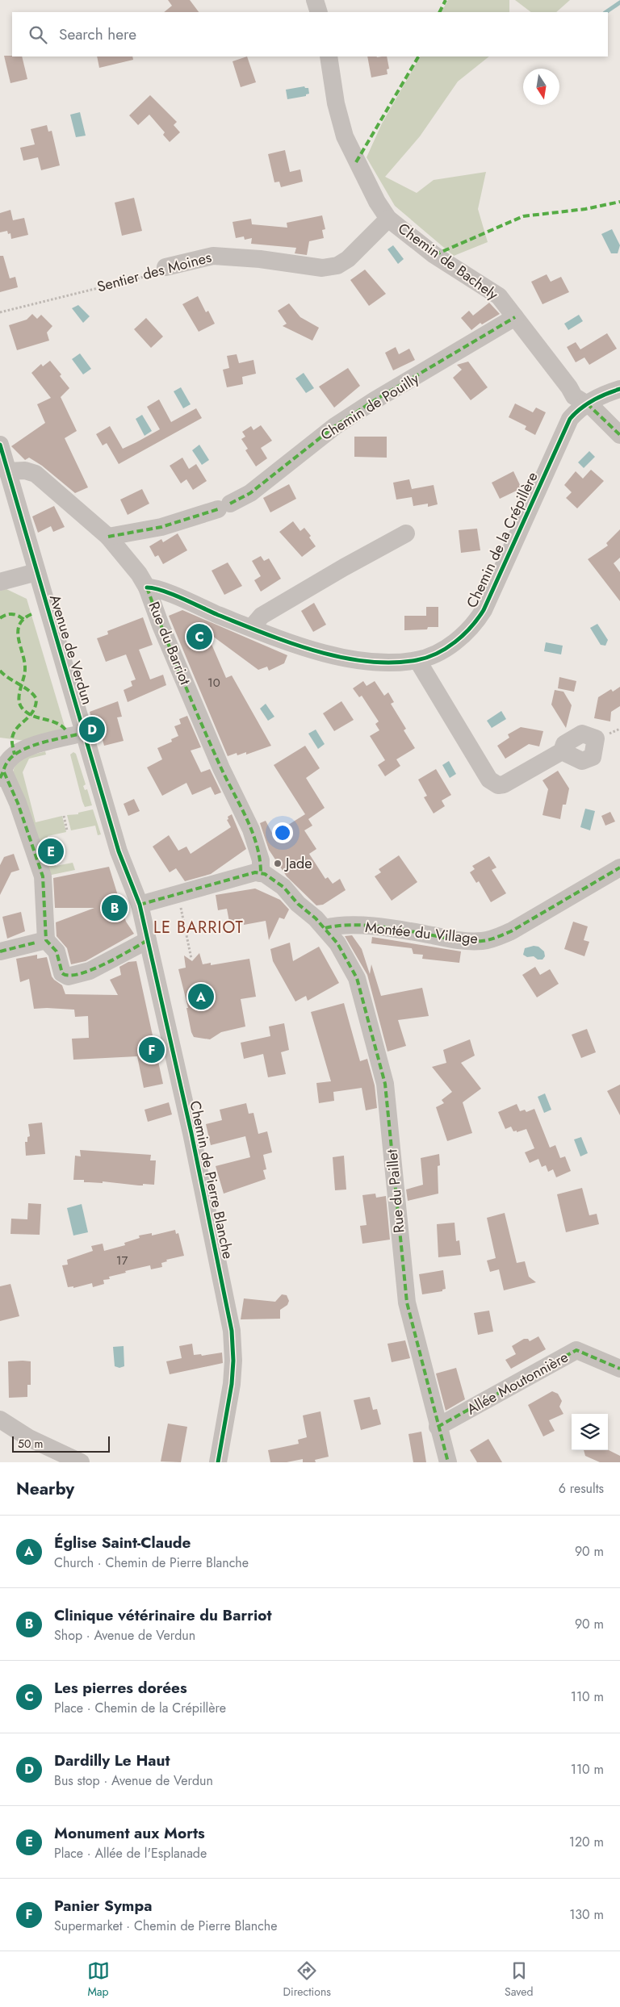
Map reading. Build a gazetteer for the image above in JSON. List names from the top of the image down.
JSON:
{
  "streets": {
    "street": [
      "Chemin de Bachely",
      "Sentier des Moines",
      "Chemin de Pouilly",
      "Chemin de la Crépillère",
      "Rue du Barriot",
      "Avenue de Verdun",
      "Montée du Village",
      "Chemin de Pierre Blanche",
      "Rue du Paillet",
      "Allée Moutonnière"
    ]
  },
  "crossings": [
    ["Chemin de Bachely", "Sentier des Moines"],
    ["Chemin de Bachely", "Chemin de Pouilly"],
    ["Chemin de Bachely", "Chemin de la Crépillère"],
    ["Chemin de Pouilly", "Rue du Barriot"],
    ["Chemin de la Crépillère", "Rue du Barriot"],
    ["Rue du Barriot", "Avenue de Verdun"],
    ["Rue du Barriot", "Rue du Paillet"],
    ["Avenue de Verdun", "Chemin de Pierre Blanche"],
    ["Montée du Village", "Rue du Paillet"],
    ["Rue du Paillet", "Allée Moutonnière"]
  ],
  "districts": ["LE BARRIOT"],
  "places": ["Jade"],
  "house_numbers": ["10", "17"],
  "scale_bar": "50 m",
  "north": "bottom",
  "page": {
    "search": "Search here",
    "pins": [
      "C",
      "D",
      "E",
      "B",
      "A",
      "F"
    ],
    "scale": "50 m",
    "heading": ["Nearby", "6 results"],
    "list": [
      {
        "mark": "A",
        "name": "Église Saint-Claude",
        "note": "Church · Chemin de Pierre Blanche",
        "value": "90 m"
      },
      {
        "mark": "B",
        "name": "Clinique vétérinaire du Barriot",
        "note": "Shop · Avenue de Verdun",
        "value": "90 m"
      },
      {
        "mark": "C",
        "name": "Les pierres dorées",
        "note": "Place · Chemin de la Crépillère",
        "value": "110 m"
      },
      {
        "mark": "D",
        "name": "Dardilly Le Haut",
        "note": "Bus stop · Avenue de Verdun",
        "value": "110 m"
      },
      {
        "mark": "E",
        "name": "Monument aux Morts",
        "note": "Place · Allée de l'Esplanade",
        "value": "120 m"
      },
      {
        "mark": "F",
        "name": "Panier Sympa",
        "note": "Supermarket · Chemin de Pierre Blanche",
        "value": "130 m"
      }
    ],
    "nav": ["Map", "Directions", "Saved"]
  }
}
